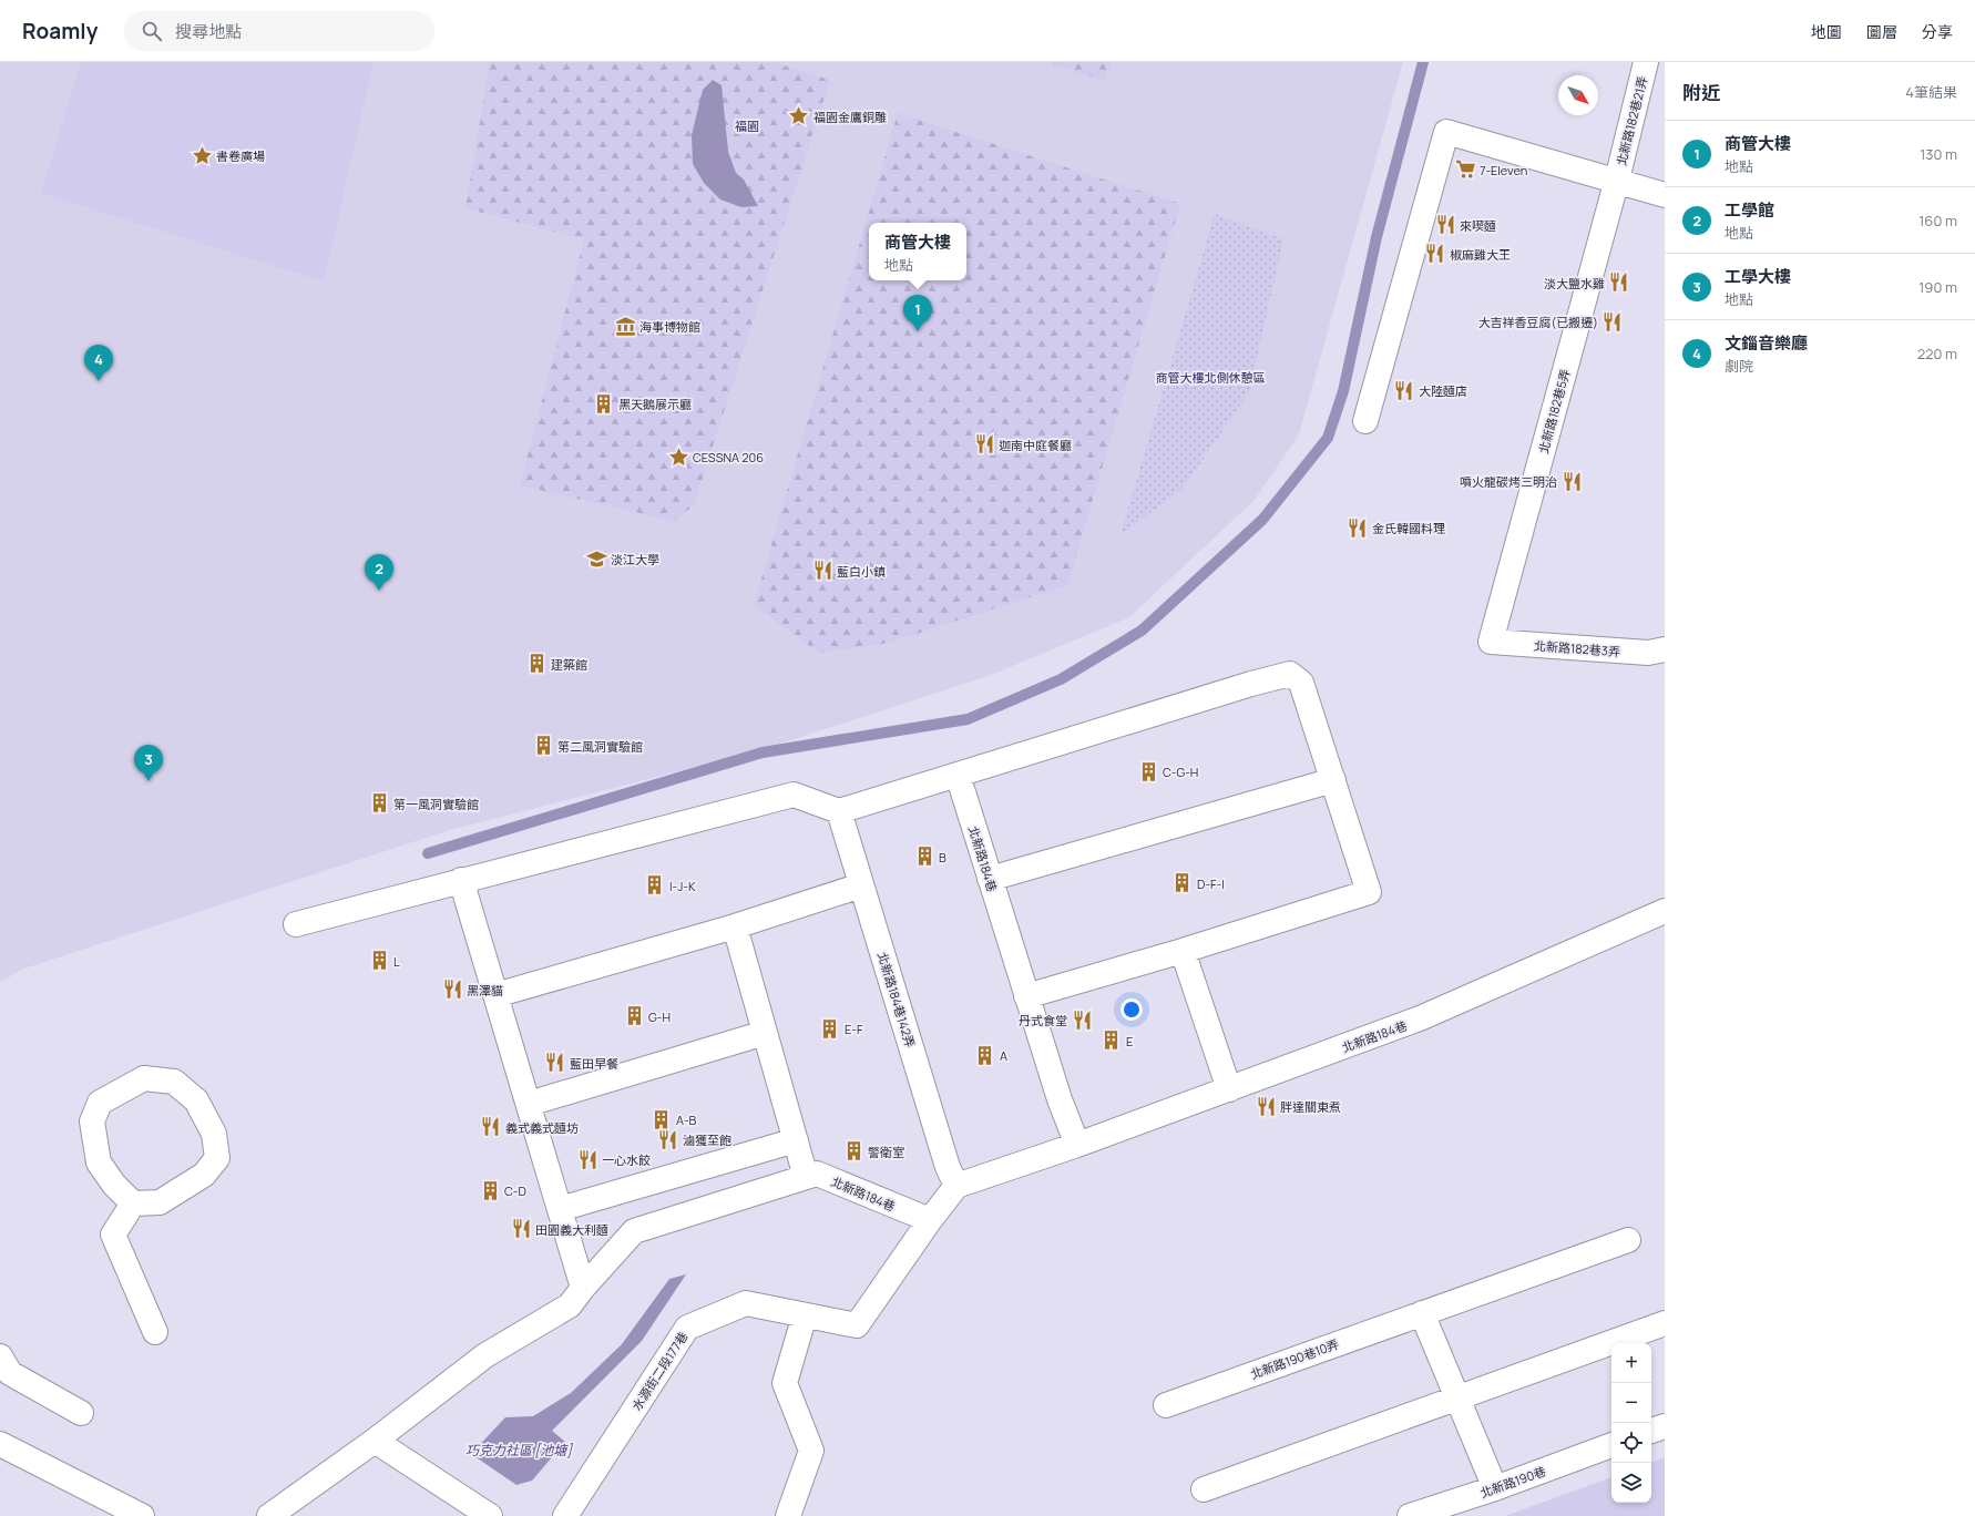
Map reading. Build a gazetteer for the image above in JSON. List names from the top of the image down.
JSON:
{
  "streets": {
    "street": [
      "北新路182巷21弄",
      "北新路182巷5弄",
      "北新路182巷3弄",
      "北新路184巷",
      "北新路184巷142弄",
      "北新路190巷10弄",
      "水源街二段177巷",
      "北新路190巷"
    ]
  },
  "crossings": [
    ["北新路182巷21弄", "北新路182巷5弄"],
    ["北新路182巷5弄", "北新路182巷3弄"],
    ["北新路184巷", "北新路184巷142弄"],
    ["北新路184巷", "水源街二段177巷"]
  ],
  "water": ["巧克力社區 [池塘]"],
  "parks": ["福園", "商管大樓北側休憩區"],
  "places": {
    "place": ["福園金鷹銅雕", "書卷廣場", "CESSNA 206"],
    "supermarket": ["7-Eleven"],
    "restaurant": [
      "來喫麵",
      "椒麻雞大王",
      "淡大鹽水雞",
      "大吉祥香豆腐(已搬遷)",
      "大陸麵店",
      "迦南中庭餐廳",
      "噴火龍碳烤三明治",
      "金氏韓國料理",
      "藍白小鎮",
      "黑澤貓",
      "丹式食堂",
      "藍田早餐",
      "胖達關東煮",
      "義式義式麵坊",
      "滷獲至飽",
      "一心水餃",
      "田園義大利麵"
    ],
    "museum": ["海事博物館"],
    "building": [
      "黑天鵝展示廳",
      "建築館",
      "第二風洞實驗館",
      "C-G-H",
      "第一風洞實驗館",
      "B",
      "D-F-I",
      "I-J-K",
      "L",
      "G-H",
      "E-F",
      "E",
      "A",
      "A-B",
      "警衛室",
      "C-D"
    ],
    "school or university": ["淡江大學"]
  },
  "north": "bottom right",
  "page": {
    "header": "Roamly",
    "search": "搜尋地點",
    "nav": ["地圖", "圖層", "分享"],
    "heading": ["附近", "4筆結果"],
    "list": [
      {
        "mark": "1",
        "name": "商管大樓",
        "note": "地點",
        "value": "130 m"
      },
      {
        "mark": "2",
        "name": "工學館",
        "note": "地點",
        "value": "160 m"
      },
      {
        "mark": "3",
        "name": "工學大樓",
        "note": "地點",
        "value": "190 m"
      },
      {
        "mark": "4",
        "name": "文錙音樂廳",
        "note": "劇院",
        "value": "220 m"
      }
    ],
    "popup": ["商管大樓", "地點"],
    "pins": [
      "1",
      "4",
      "2",
      "3"
    ],
    "map_buttons": ["+", "−"]
  }
}
